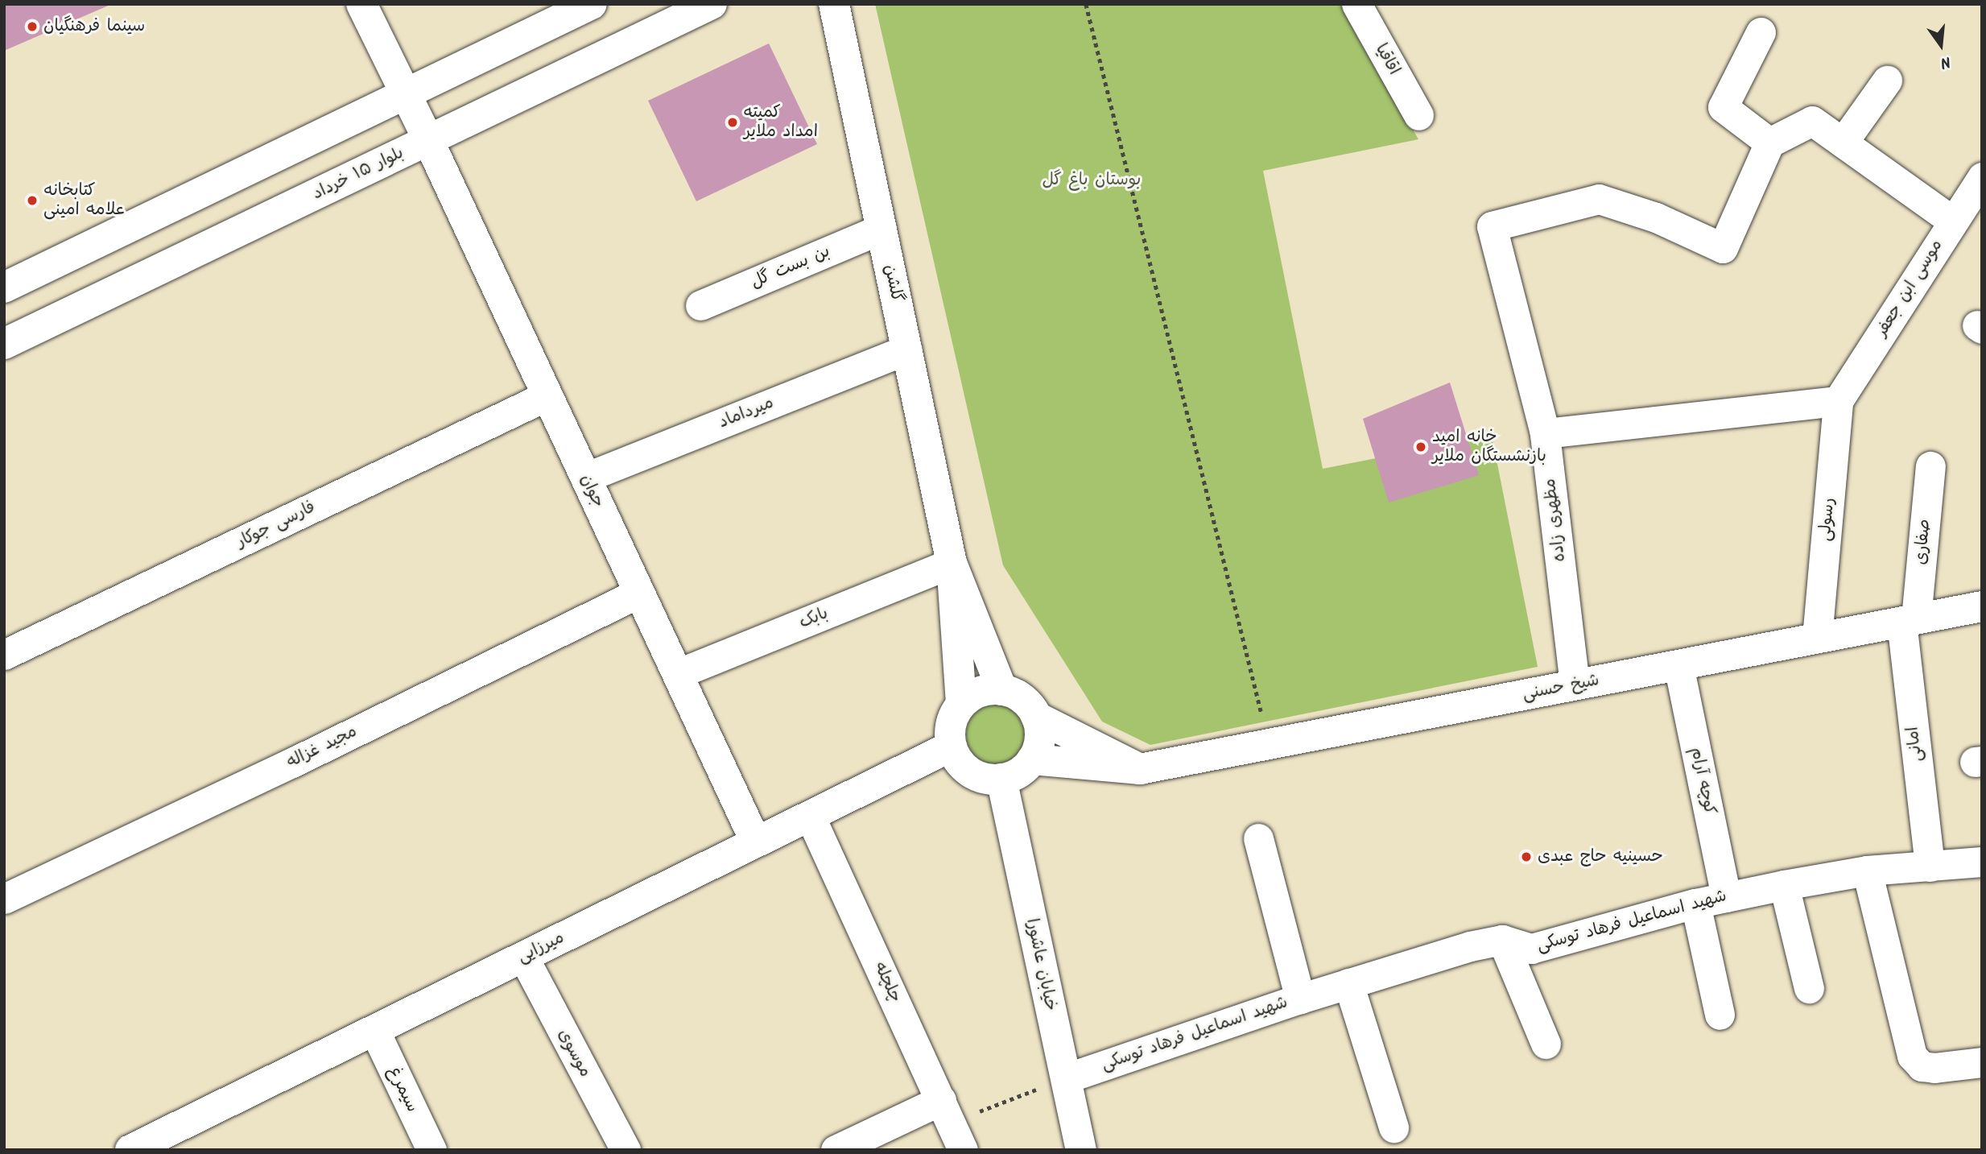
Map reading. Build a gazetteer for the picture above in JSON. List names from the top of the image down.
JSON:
{
  "streets": {
    "main road": [
      "بلوار ۱۵ خرداد",
      "گلشن",
      "جوان",
      "شیخ حسنی",
      "میرزایی",
      "خیابان عاشورا"
    ],
    "street": [
      "اقاقیا",
      "بن بست گل",
      "موسی ابن جعفر",
      "میرداماد",
      "رسولی",
      "مظهری زاده",
      "فارسی جوکار",
      "صفاری",
      "بابک",
      "امانی",
      "مجید غزاله",
      "کوچه آرام",
      "شهید اسماعیل فرهاد توسکی",
      "چلچله",
      "موسوی",
      "سیمرغ"
    ]
  },
  "crossings": [
    ["بلوار ۱۵ خرداد", "جوان"],
    ["بن بست گل", "گلشن"],
    ["گلشن", "میرداماد"],
    ["گلشن", "بابک"],
    ["موسی ابن جعفر", "رسولی"],
    ["میرداماد", "جوان"],
    ["جوان", "فارسی جوکار"],
    ["جوان", "بابک"],
    ["جوان", "مجید غزاله"],
    ["جوان", "میرزایی"],
    ["رسولی", "شیخ حسنی"],
    ["مظهری زاده", "شیخ حسنی"],
    ["صفاری", "شیخ حسنی"],
    ["صفاری", "امانی"],
    ["شیخ حسنی", "امانی"],
    ["شیخ حسنی", "کوچه آرام"],
    ["شیخ حسنی", "میرزایی"],
    ["شیخ حسنی", "خیابان عاشورا"],
    ["امانی", "شهید اسماعیل فرهاد توسکی"],
    ["کوچه آرام", "شهید اسماعیل فرهاد توسکی"],
    ["شهید اسماعیل فرهاد توسکی", "خیابان عاشورا"],
    ["میرزایی", "خیابان عاشورا"],
    ["میرزایی", "چلچله"],
    ["میرزایی", "موسوی"],
    ["میرزایی", "سیمرغ"]
  ],
  "parks": ["بوستان باغ گل"],
  "places": [
    "سینما فرهنگیان",
    "کمیته امداد ملایر",
    "کتابخانه علامه امینی",
    "خانه امید بازنشستگان ملایر",
    "حسینیه حاج عبدی"
  ],
  "north": "bottom"
}
